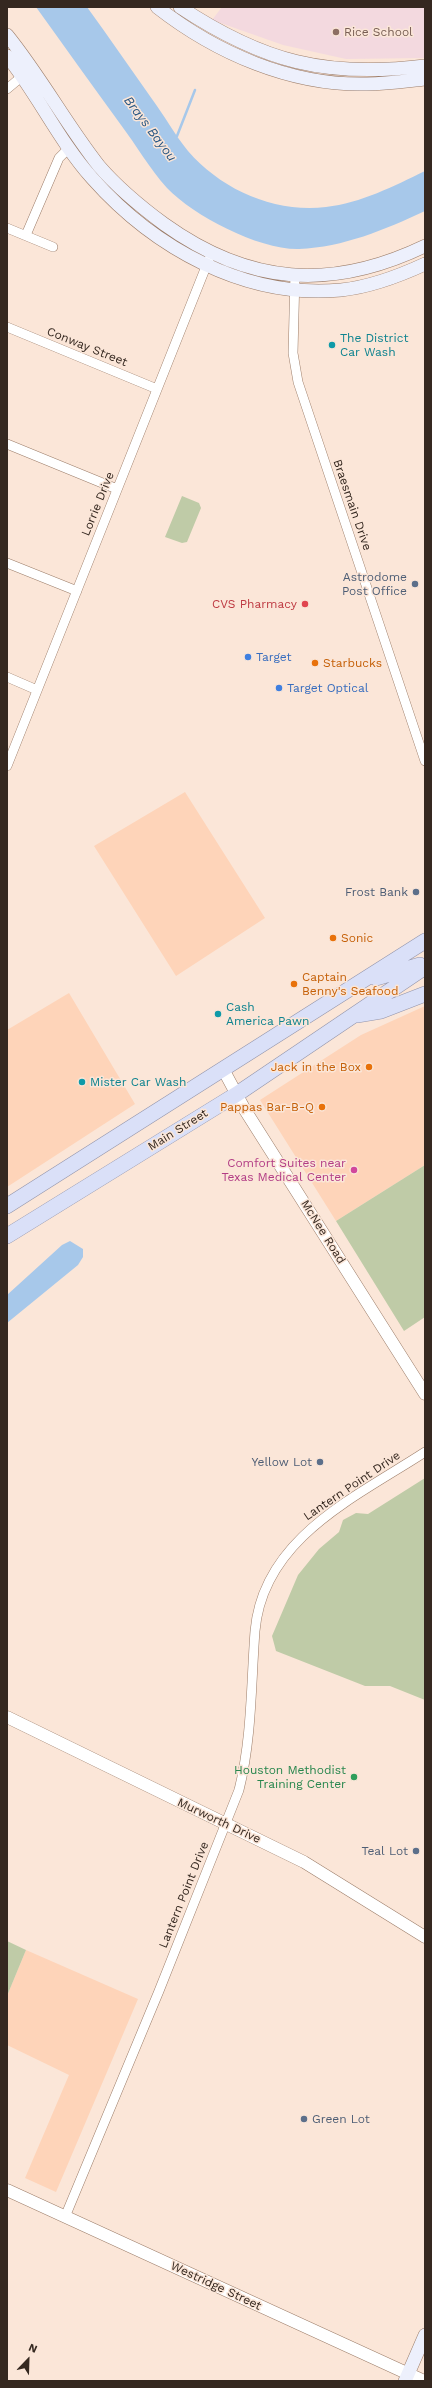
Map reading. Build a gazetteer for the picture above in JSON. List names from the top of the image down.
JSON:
{
  "streets": {
    "main road": ["Main Street"],
    "street": [
      "Conway Street",
      "Lorrie Drive",
      "Braesmain Drive",
      "McNee Road",
      "Lantern Point Drive",
      "Murworth Drive",
      "Westridge Street"
    ]
  },
  "crossings": [
    ["Conway Street", "Lorrie Drive"],
    ["Main Street", "McNee Road"],
    ["Lantern Point Drive", "Murworth Drive"],
    ["Lantern Point Drive", "Westridge Street"]
  ],
  "water": ["Brays Bayou"],
  "places": [
    "Rice School",
    "The District Car Wash",
    "Astrodome Post Office",
    "CVS Pharmacy",
    "Target",
    "Starbucks",
    "Target Optical",
    "Frost Bank",
    "Sonic",
    "Captain Benny's Seafood",
    "Cash America Pawn",
    "Jack in the Box",
    "Mister Car Wash",
    "Pappas Bar-B-Q",
    "Comfort Suites near Texas Medical Center",
    "Yellow Lot",
    "Houston Methodist Training Center",
    "Teal Lot",
    "Green Lot"
  ],
  "north": "top right"
}
